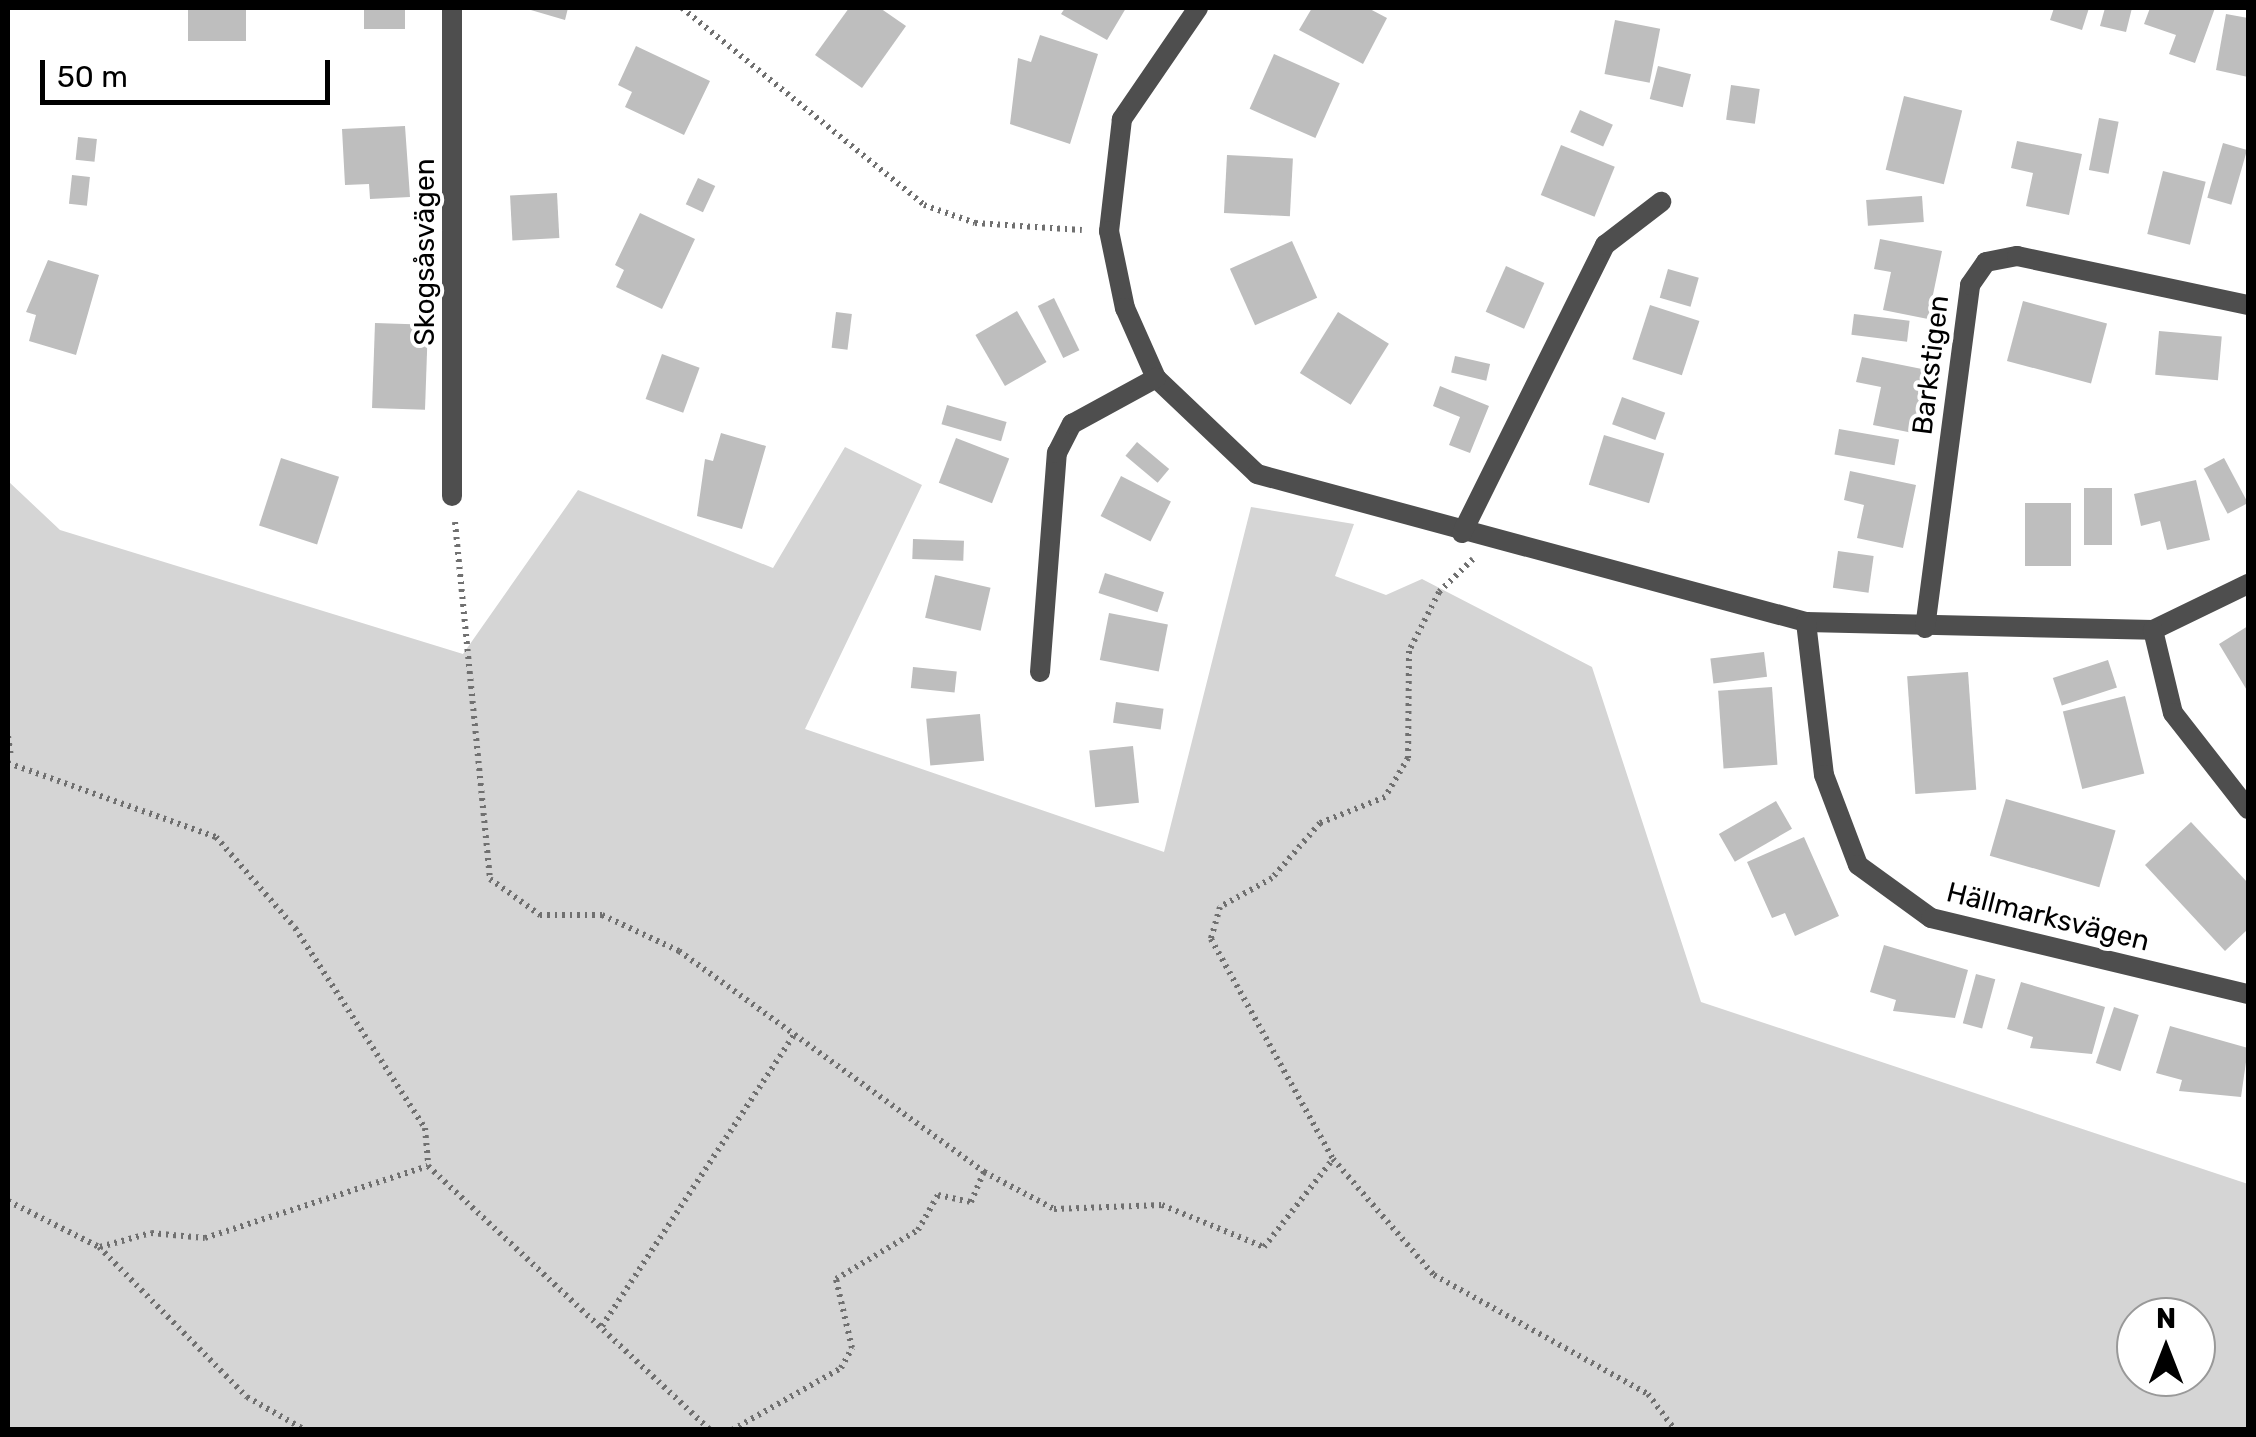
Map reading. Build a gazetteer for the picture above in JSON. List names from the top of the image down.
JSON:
{
  "streets": {
    "street": ["Skogsåsvägen", "Barkstigen", "Hällmarksvägen"]
  },
  "scale_bar": "50 m",
  "north": "top"
}
